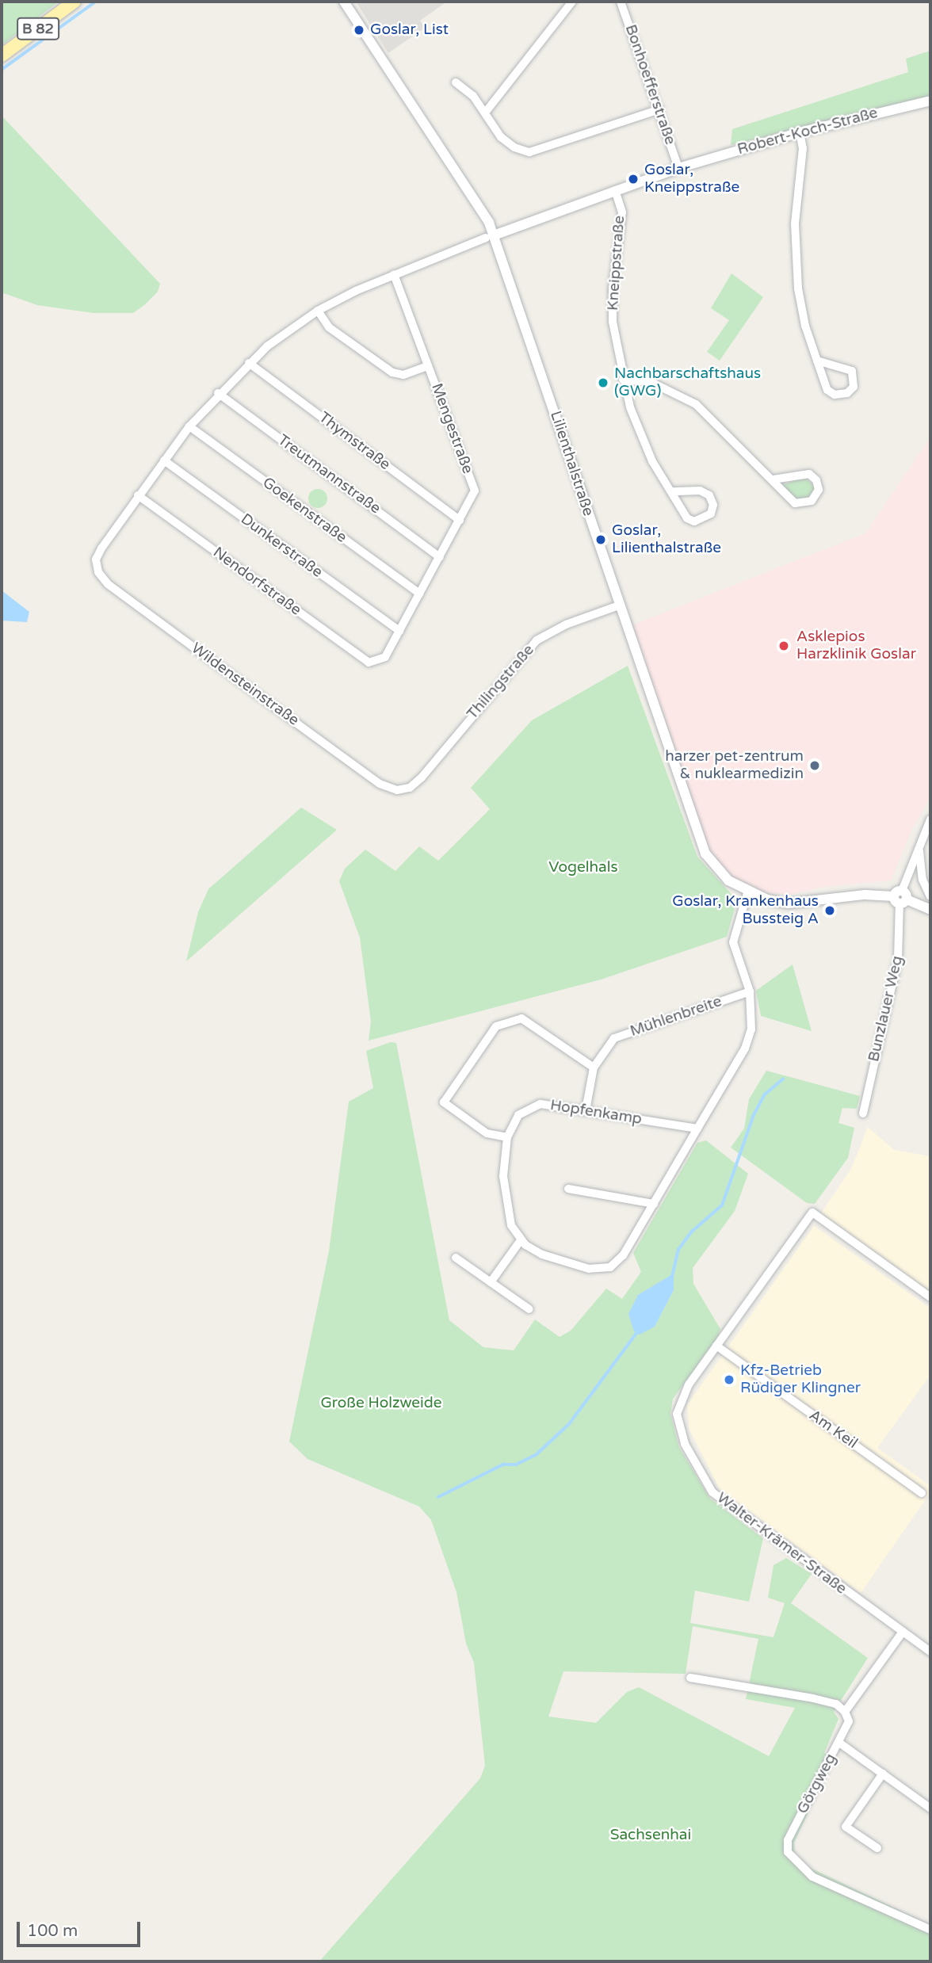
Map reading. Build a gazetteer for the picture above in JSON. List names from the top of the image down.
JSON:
{
  "streets": {
    "main road": ["B 82"],
    "street": [
      "Bonhoefferstraße",
      "Robert-Koch-Straße",
      "Kneippstraße",
      "Mengestraße",
      "Thymstraße",
      "Lilienthalstraße",
      "Treutmannstraße",
      "Goekenstraße",
      "Dunkerstraße",
      "Nendorfstraße",
      "Thilingstraße",
      "Wildensteinstraße",
      "Bunzlauer Weg",
      "Mühlenbreite",
      "Hopfenkamp",
      "Am Keil",
      "Walter-Krämer-Straße",
      "Görgweg"
    ]
  },
  "crossings": [
    ["Bonhoefferstraße", "Robert-Koch-Straße"],
    ["Robert-Koch-Straße", "Kneippstraße"],
    ["Robert-Koch-Straße", "Lilienthalstraße"],
    ["Mengestraße", "Thymstraße"],
    ["Mengestraße", "Treutmannstraße"],
    ["Mengestraße", "Goekenstraße"],
    ["Mengestraße", "Dunkerstraße"],
    ["Mengestraße", "Nendorfstraße"],
    ["Lilienthalstraße", "Thilingstraße"],
    ["Lilienthalstraße", "Bunzlauer Weg"],
    ["Nendorfstraße", "Wildensteinstraße"],
    ["Thilingstraße", "Wildensteinstraße"],
    ["Mühlenbreite", "Hopfenkamp"],
    ["Am Keil", "Walter-Krämer-Straße"]
  ],
  "parks": ["Vogelhals", "Große Holzweide", "Sachsenhai"],
  "places": [
    "Goslar, List",
    "Goslar, Kneippstraße",
    "Nachbarschaftshaus (GWG)",
    "Goslar, Lilienthalstraße",
    "Asklepios Harzklinik Goslar",
    "harzer pet-zentrum & nuklearmedizin",
    "Goslar, Krankenhaus Bussteig A",
    "Kfz-Betrieb Rüdiger Klingner"
  ],
  "scale_bar": "100 m"
}
